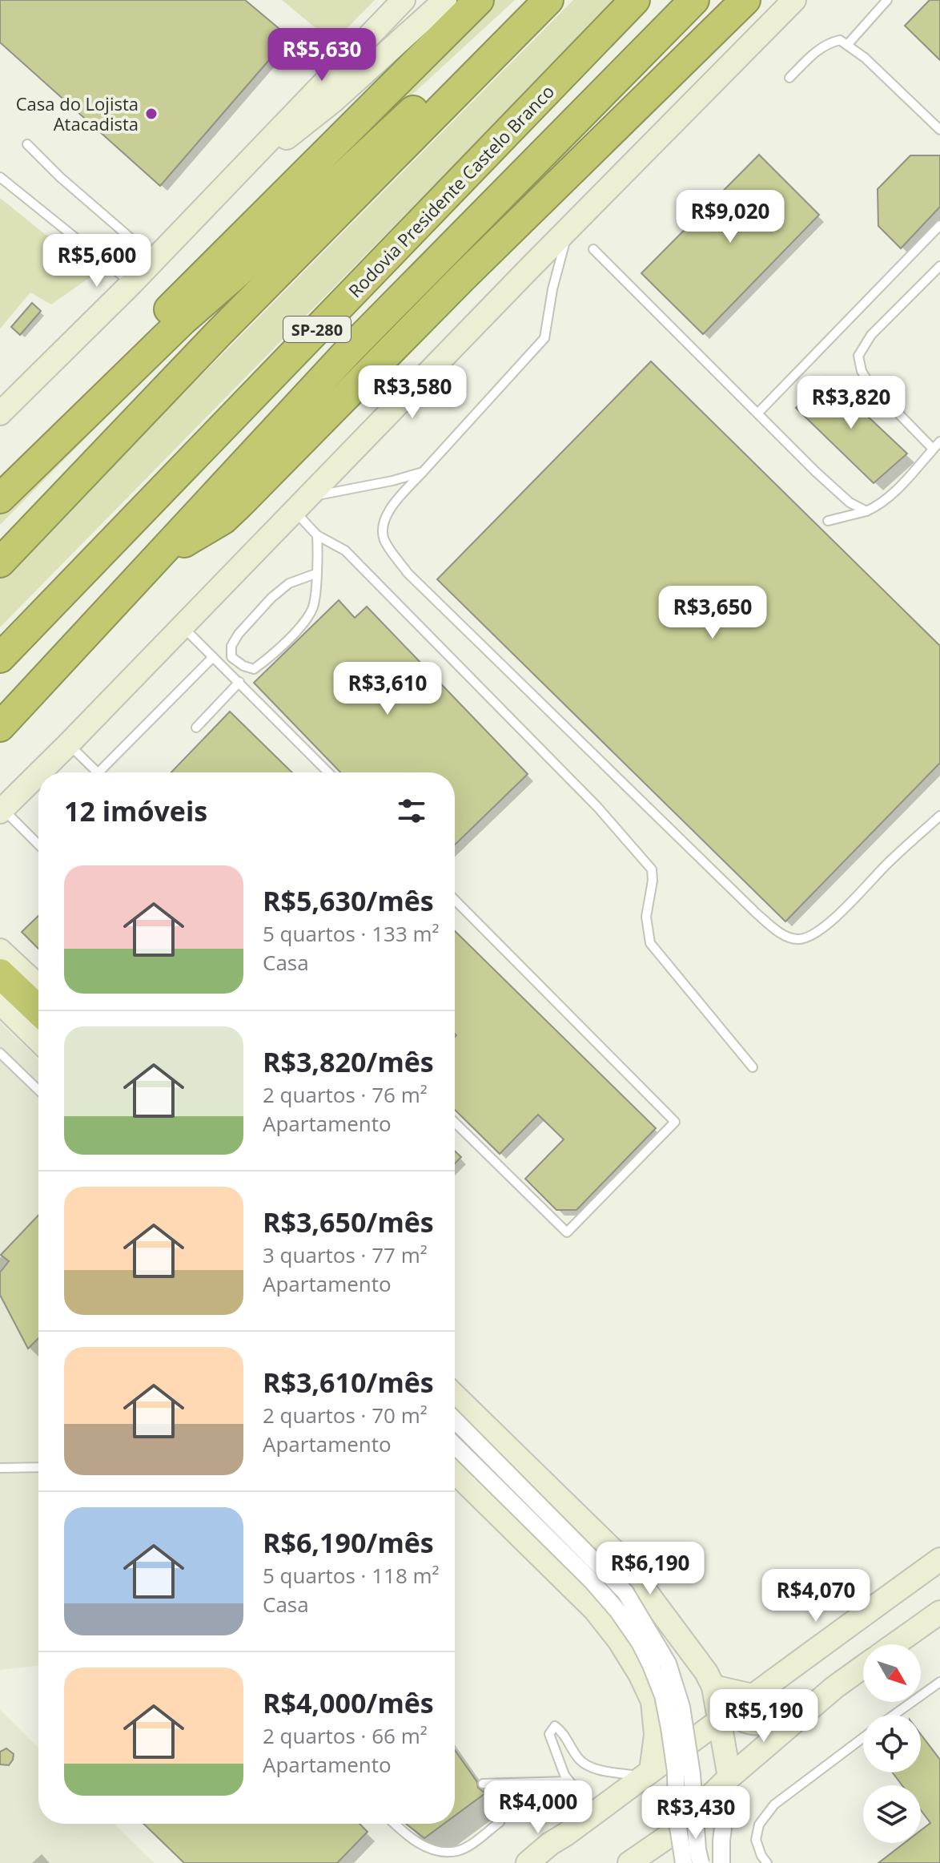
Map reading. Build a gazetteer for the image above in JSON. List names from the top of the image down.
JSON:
{
  "streets": {
    "highway": ["Rodovia Presidente Castelo Branco", "SP-280"]
  },
  "places": ["Casa do Lojista Atacadista"],
  "north": "bottom right",
  "page": {
    "price": [
      "R$5,630",
      "R$9,020",
      "R$5,600",
      "R$3,580",
      "R$3,820",
      "R$3,650",
      "R$3,610",
      "R$6,190",
      "R$4,070",
      "R$5,190",
      "R$4,000",
      "R$3,430"
    ],
    "heading": "12 imóveis",
    "list": [
      {
        "name": "R$5,630/mês",
        "note": "5 quartos · 133 m² · Casa"
      },
      {
        "name": "R$3,820/mês",
        "note": "2 quartos · 76 m² · Apartamento"
      },
      {
        "name": "R$3,650/mês",
        "note": "3 quartos · 77 m² · Apartamento"
      },
      {
        "name": "R$3,610/mês",
        "note": "2 quartos · 70 m² · Apartamento"
      },
      {
        "name": "R$6,190/mês",
        "note": "5 quartos · 118 m² · Casa"
      },
      {
        "name": "R$4,000/mês",
        "note": "2 quartos · 66 m² · Apartamento"
      }
    ]
  }
}
